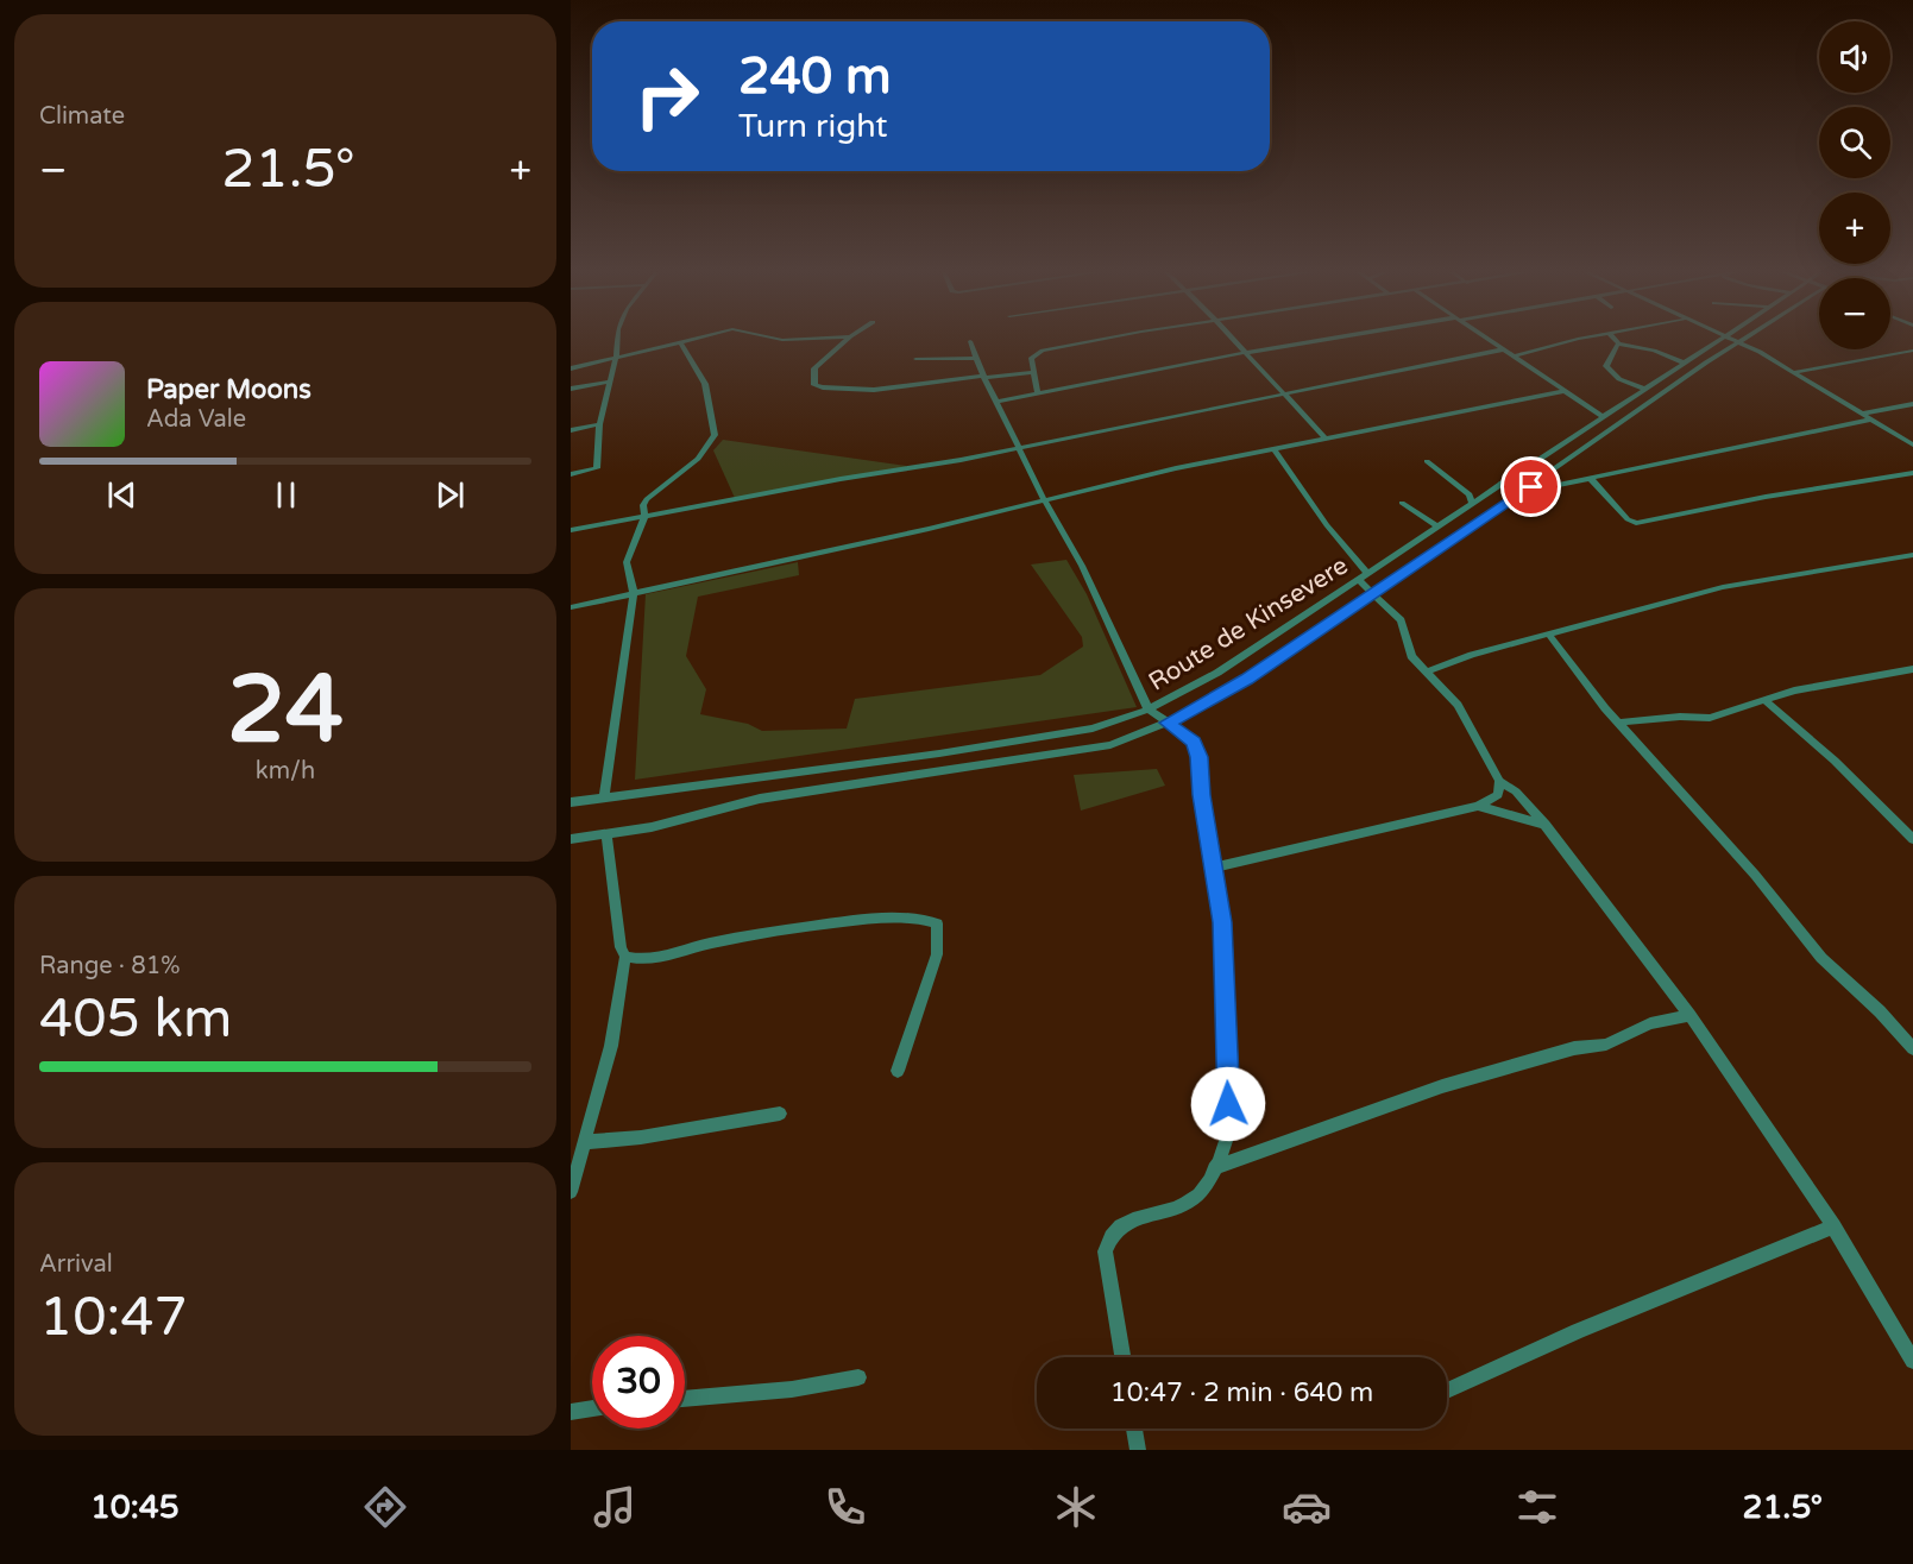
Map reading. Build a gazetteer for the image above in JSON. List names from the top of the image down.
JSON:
{
  "streets": {
    "street": ["Route de Kinsevere"]
  },
  "page": {
    "tile": [
      "Climate",
      ["24", "km/h"],
      ["Range · 81%", "405 km"],
      ["Arrival", "10:47"]
    ],
    "map_buttons": ["+", "−"],
    "turn": ["240 m", "Turn right"],
    "heat": ["−", "21.5°", "+"],
    "song": ["Paper Moons", "Ada Vale"],
    "limit": "30",
    "trip": "10:47 · 2 min · 640 m",
    "tabs": ["10:45", "21.5°"]
  }
}
